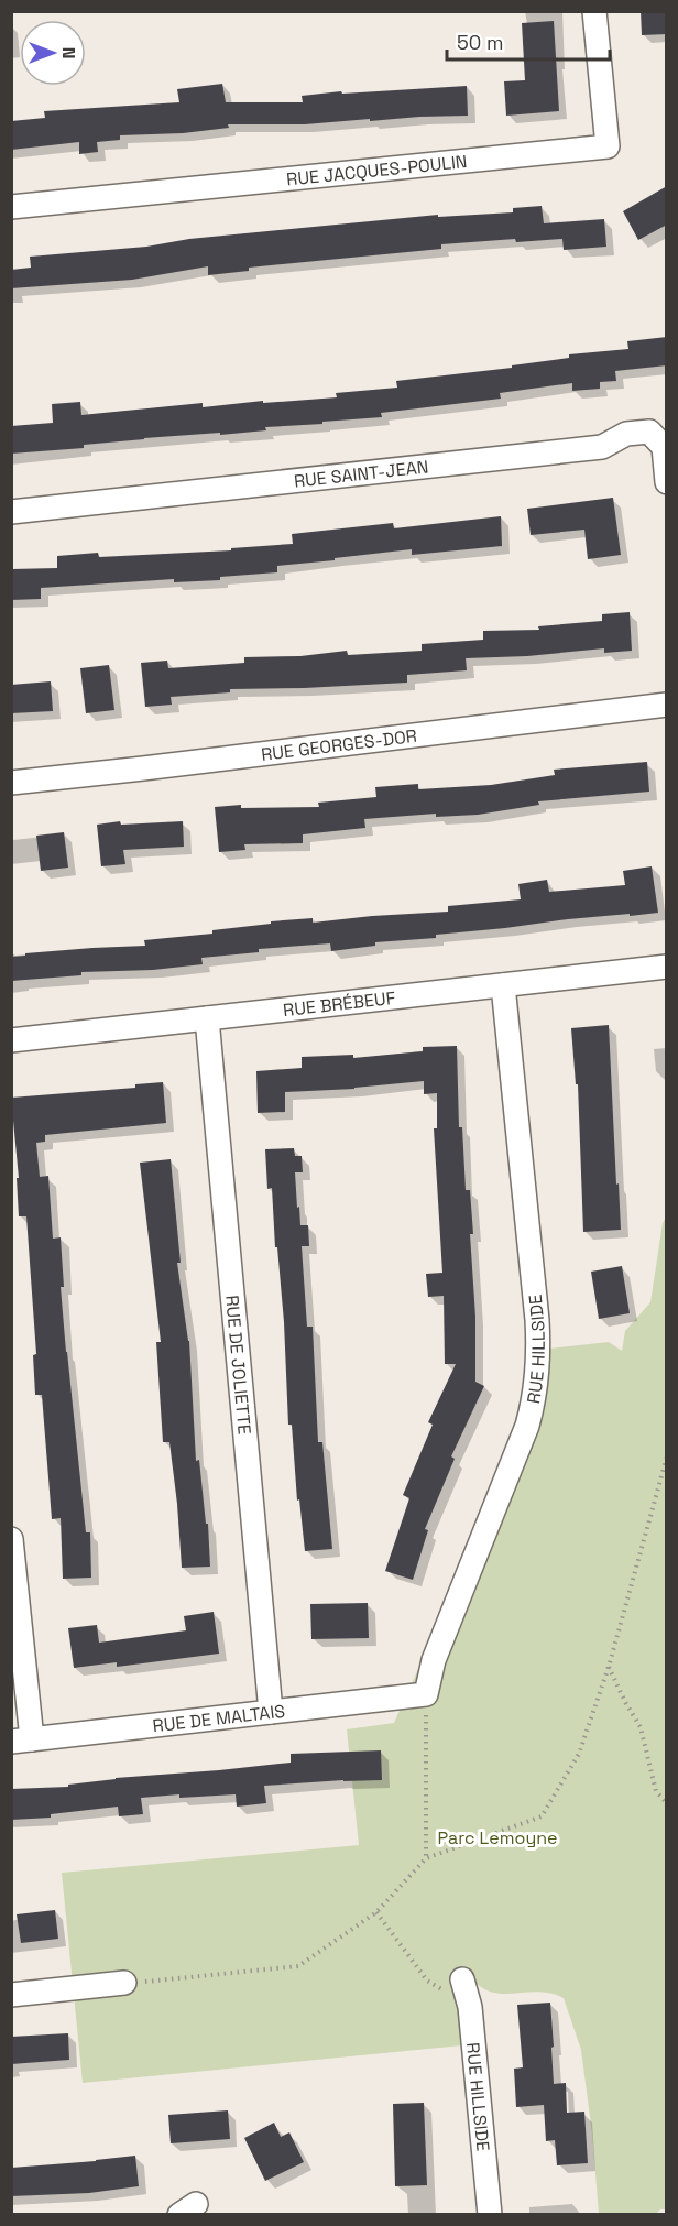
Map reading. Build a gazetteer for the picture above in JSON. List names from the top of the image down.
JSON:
{
  "streets": {
    "street": [
      "RUE JACQUES-POULIN",
      "RUE SAINT-JEAN",
      "RUE GEORGES-DOR",
      "RUE BRÉBEUF",
      "RUE HILLSIDE",
      "RUE DE JOLIETTE",
      "RUE DE MALTAIS"
    ]
  },
  "crossings": [
    ["RUE BRÉBEUF", "RUE HILLSIDE"],
    ["RUE BRÉBEUF", "RUE DE JOLIETTE"],
    ["RUE HILLSIDE", "RUE DE MALTAIS"],
    ["RUE DE JOLIETTE", "RUE DE MALTAIS"]
  ],
  "parks": ["Parc Lemoyne"],
  "scale_bar": "50 m",
  "north": "right"
}
